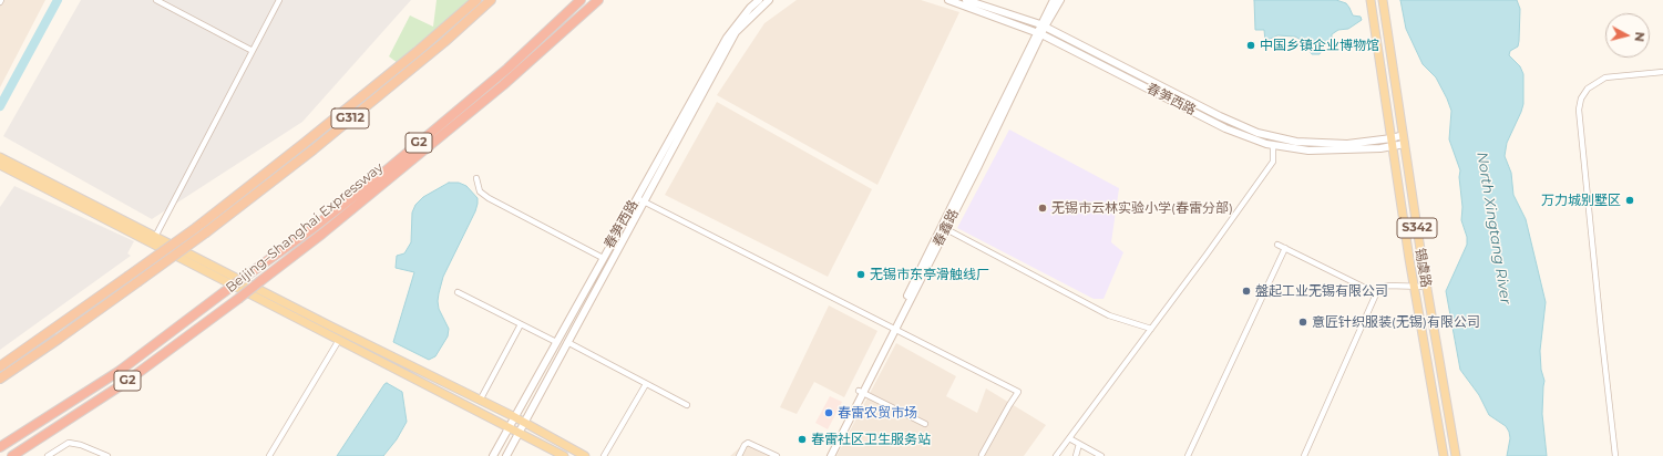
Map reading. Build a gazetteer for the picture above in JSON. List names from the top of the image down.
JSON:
{
  "streets": {
    "highway": ["G312", "G2", "Beijing–Shanghai Expressway"],
    "main road": [
      "春笋西路",
      "春鑫路",
      "S342",
      "锡虞路"
    ]
  },
  "crossings": [
    ["春笋西路", "春鑫路"],
    ["春笋西路", "锡虞路"]
  ],
  "water": ["North Xingtang River"],
  "places": [
    "中国乡镇企业博物馆",
    "万力城别墅区",
    "无锡市云林实验小学(春雷分部)",
    "无锡市东亭滑触线厂",
    "盤起工业无锡有限公司",
    "意匠针织服装(无锡)有限公司",
    "春雷农贸市场",
    "春雷社区卫生服务站"
  ],
  "north": "right"
}
